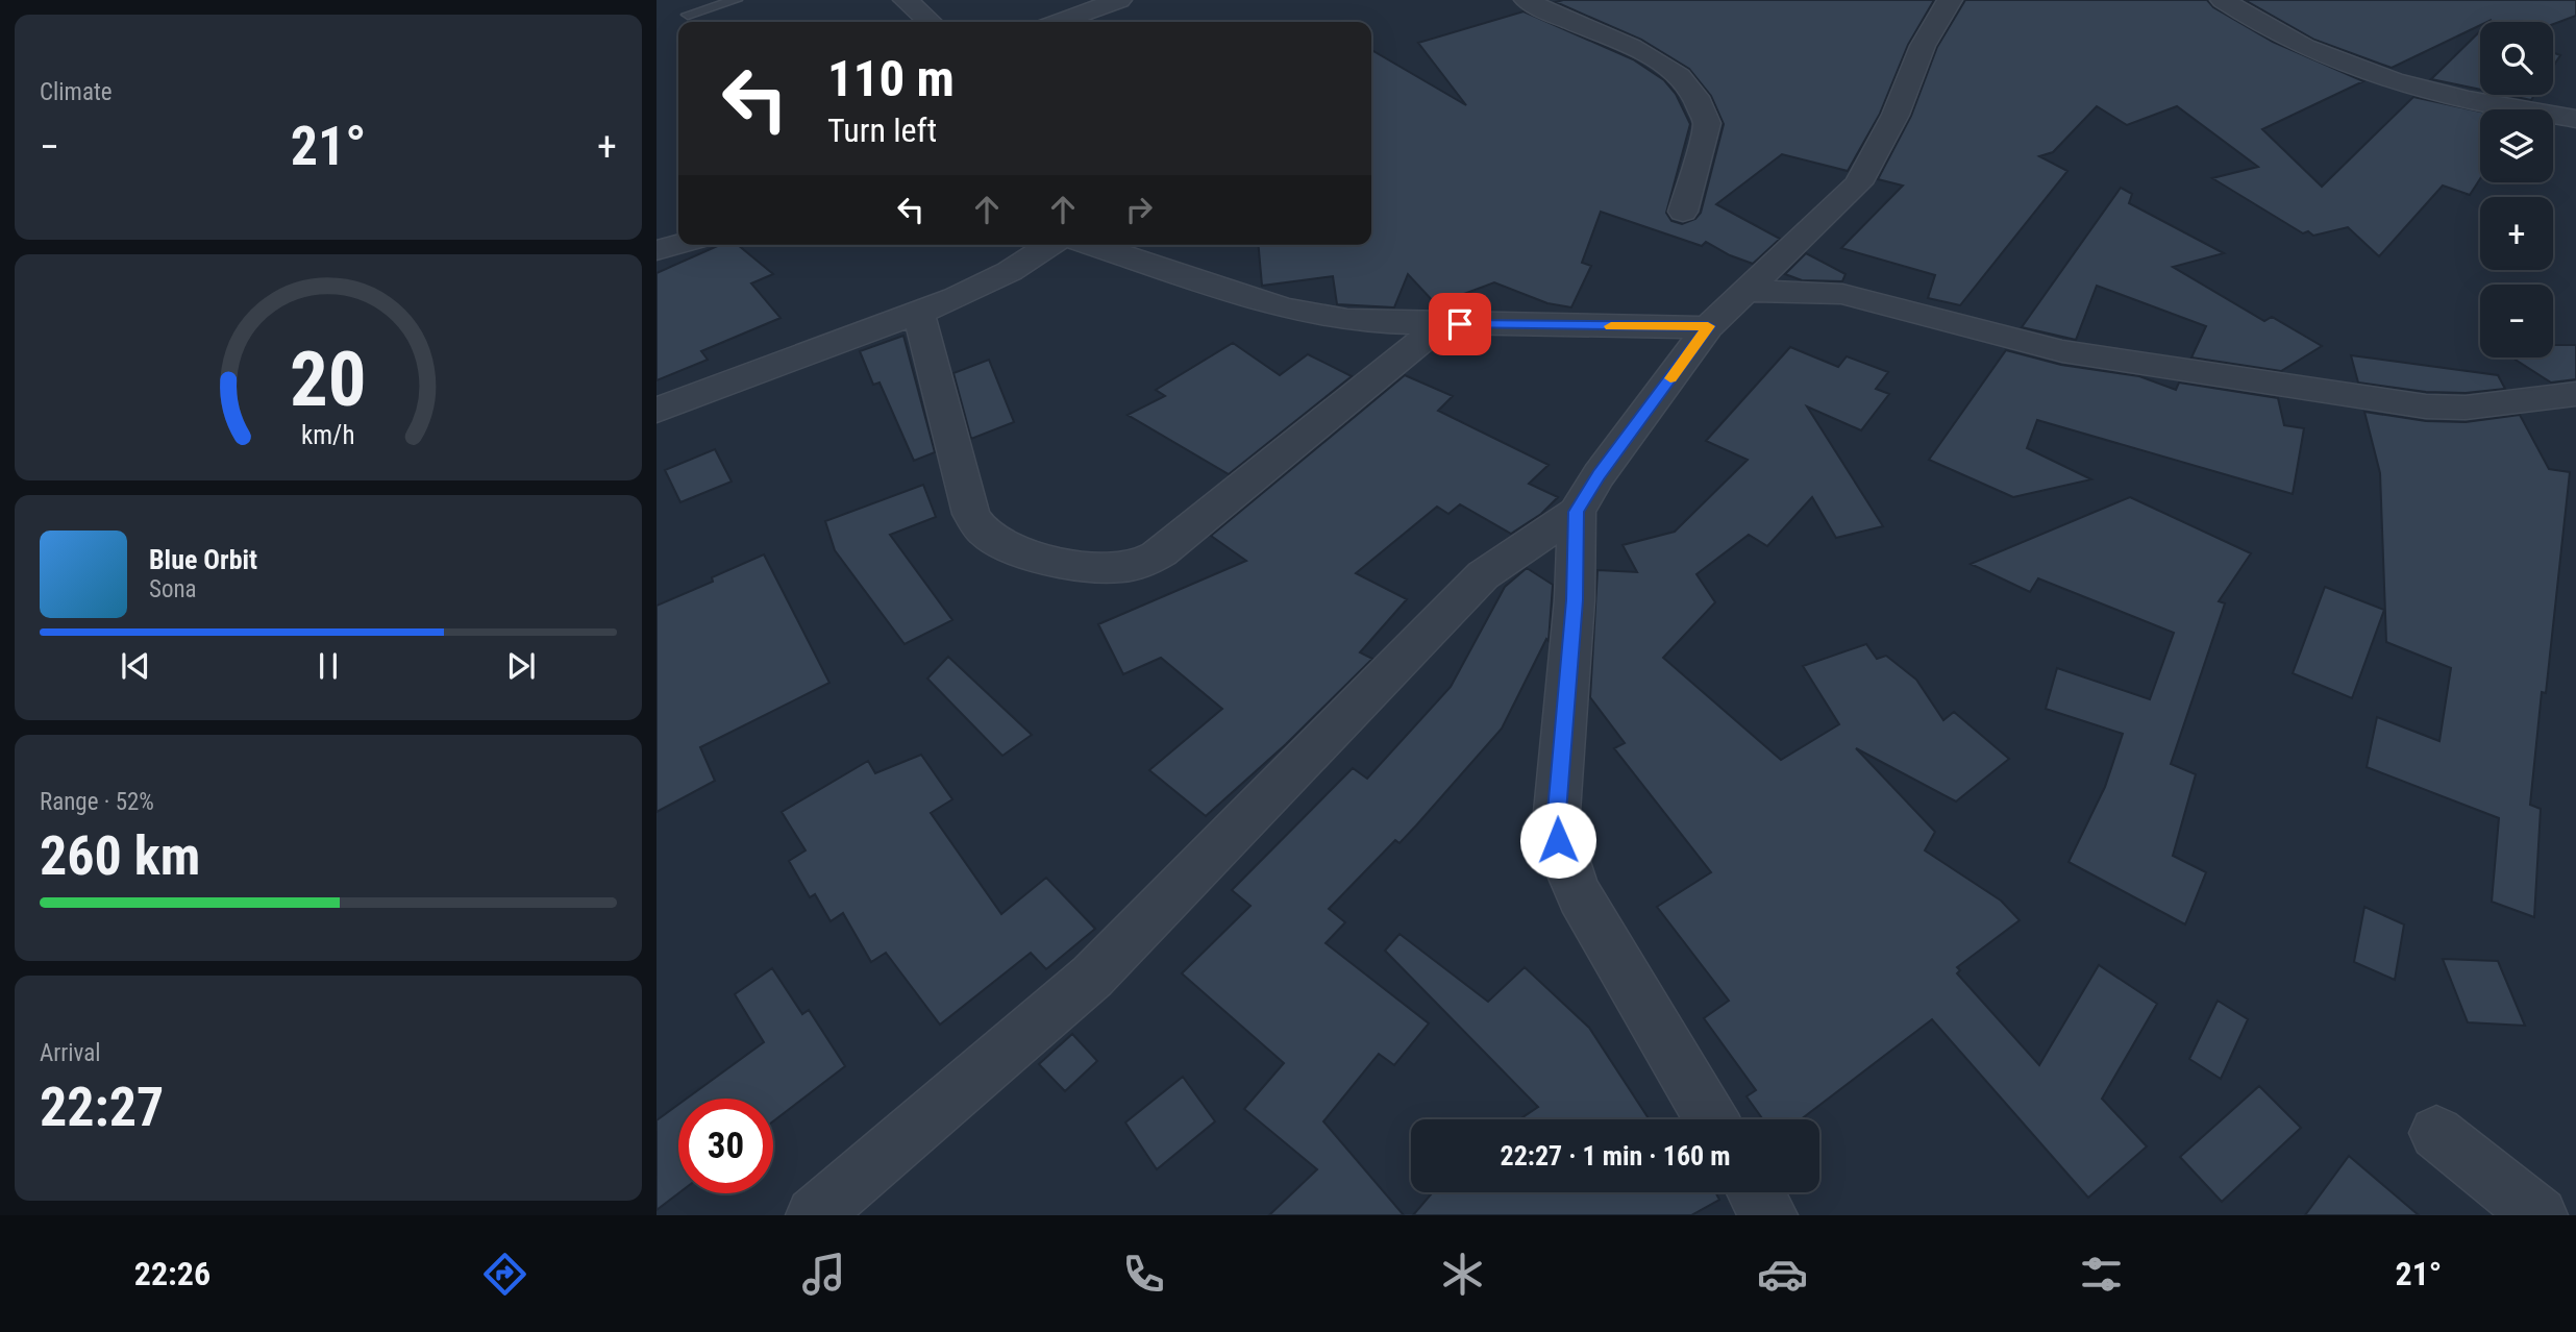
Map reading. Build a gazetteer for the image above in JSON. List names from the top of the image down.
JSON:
{
  "page": {
    "tile": [
      "Climate",
      ["Range · 52%", "260 km"],
      ["Arrival", "22:27"]
    ],
    "map_buttons": ["+", "−"],
    "turn": ["110 m", "Turn left"],
    "heat": ["−", "21°", "+"],
    "song": ["Blue Orbit", "Sona"],
    "limit": "30",
    "trip": "22:27 · 1 min · 160 m",
    "tabs": ["22:26", "21°"],
    "gauge": ["20", "km/h"]
  }
}
